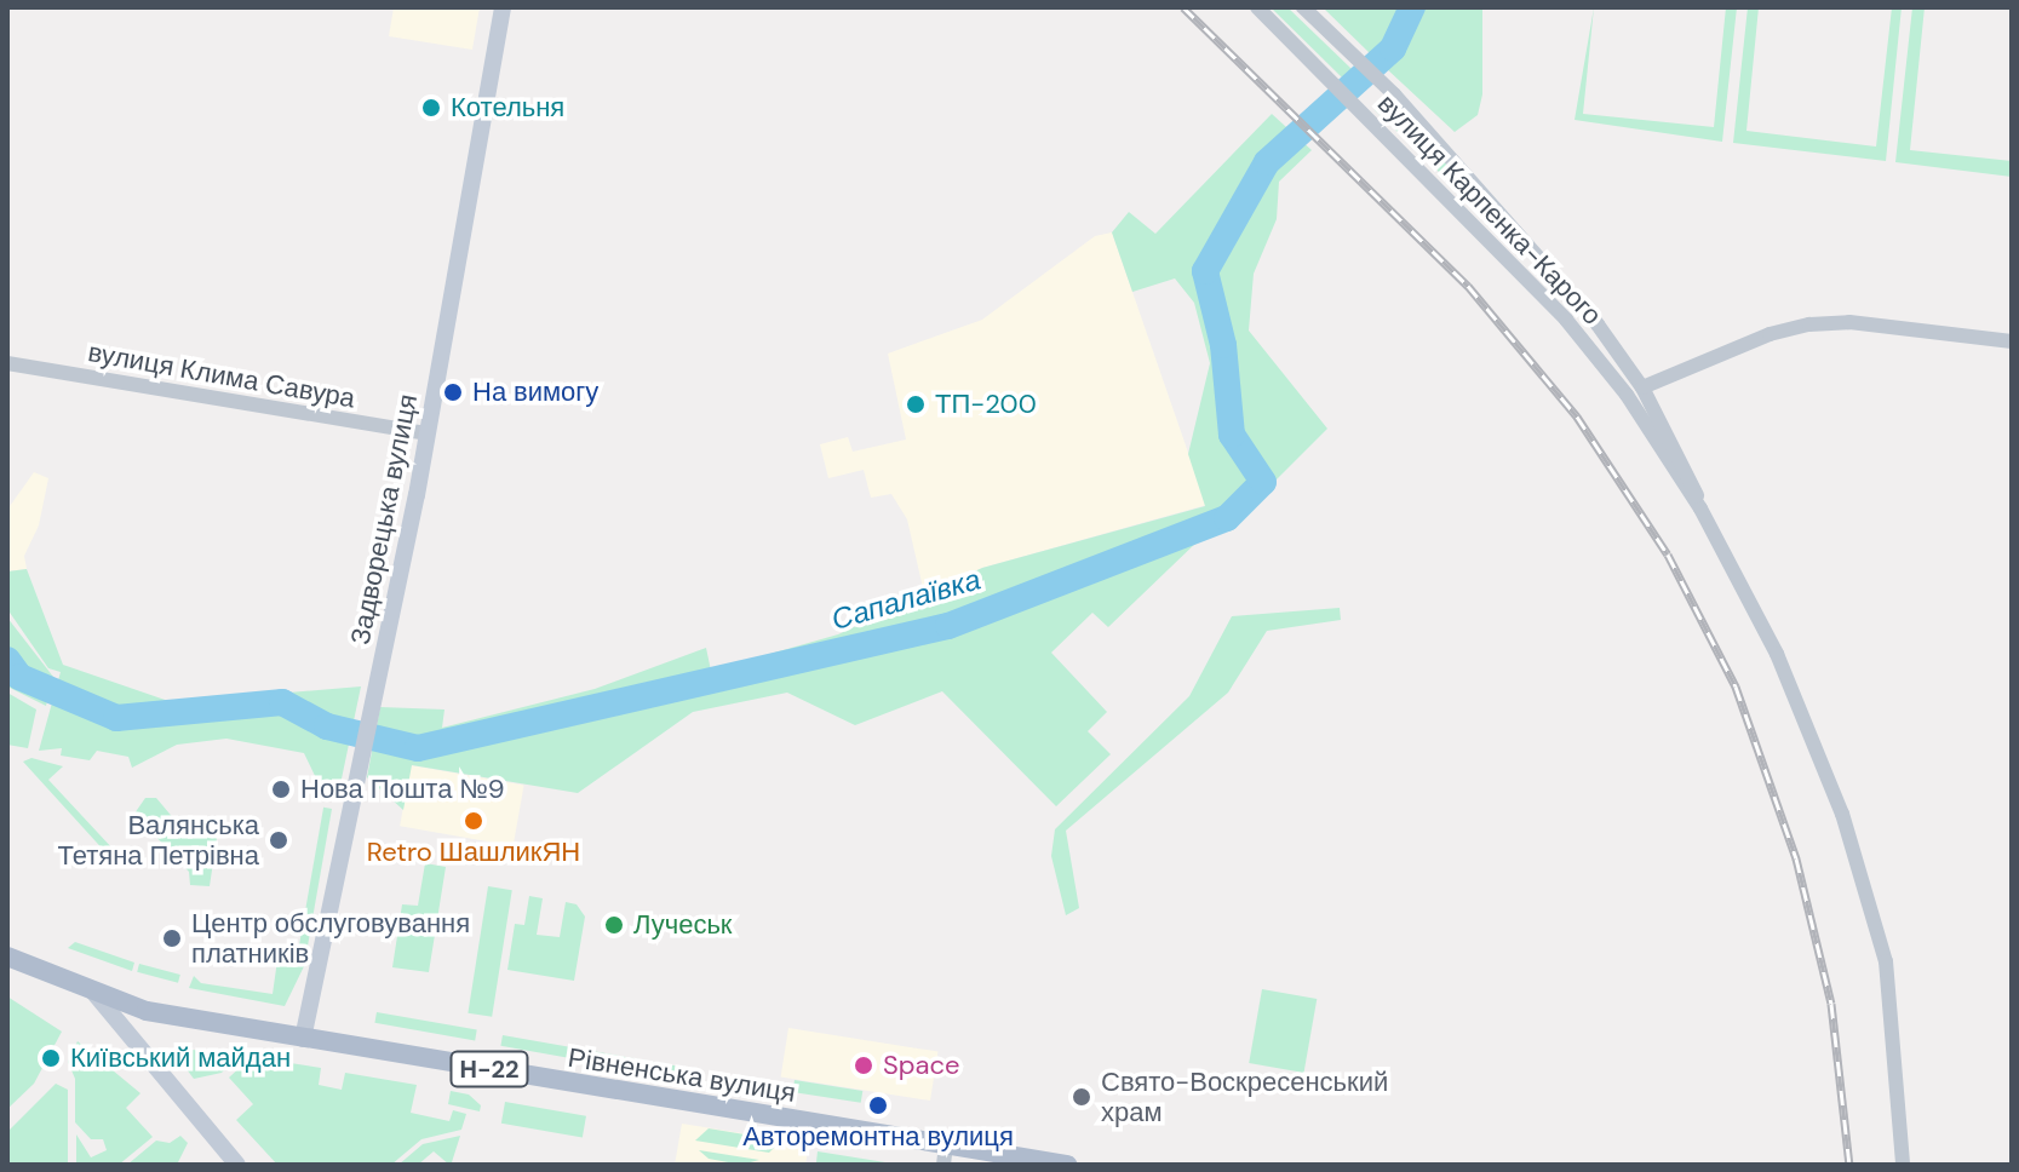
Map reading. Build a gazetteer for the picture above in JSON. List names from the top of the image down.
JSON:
{
  "streets": {
    "main road": ["Задворецька вулиця", "Н-22", "Рівненська вулиця"],
    "street": ["вулиця Карпенка-Карого", "вулиця Клима Савура"]
  },
  "crossings": [
    ["вулиця Клима Савура", "Задворецька вулиця"],
    ["Задворецька вулиця", "Рівненська вулиця"],
    ["Н-22", "Рівненська вулиця"]
  ],
  "water": ["Сапалаївка"],
  "places": [
    "Котельня",
    "На вимогу",
    "ТП-200",
    "Нова Пошта №9",
    "Retro ШашликЯН",
    "Валянська Тетяна Петрівна",
    "Лучеськ",
    "Центр обслуговування платників",
    "Київський майдан",
    "Space",
    "Свято-Воскресенський храм",
    "Авторемонтна вулиця"
  ]
}
